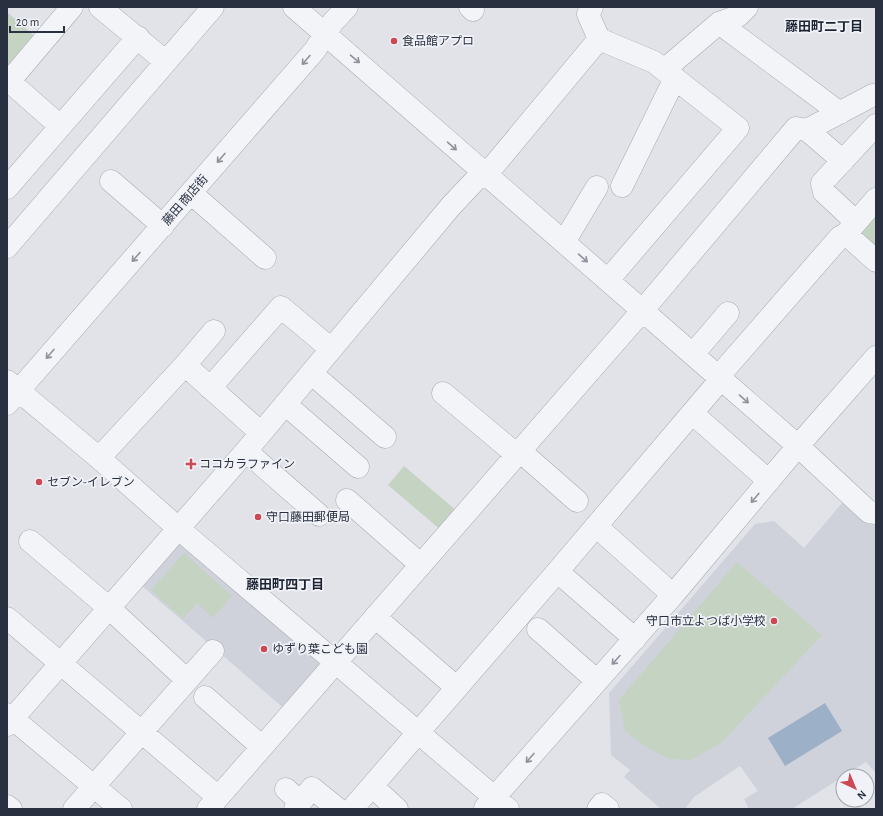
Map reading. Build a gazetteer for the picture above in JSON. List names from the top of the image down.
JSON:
{
  "streets": {
    "street": ["藤田 商店街"]
  },
  "districts": ["藤田町二丁目", "藤田町四丁目"],
  "places": {
    "other": [
      "食品館アプロ",
      "セブン-イレブン",
      "守口藤田郵便局",
      "守口市立よつば小学校",
      "ゆずり葉こども園"
    ],
    "health": ["ココカラファイン"]
  },
  "scale_bar": "20 m",
  "north": "bottom right"
}
